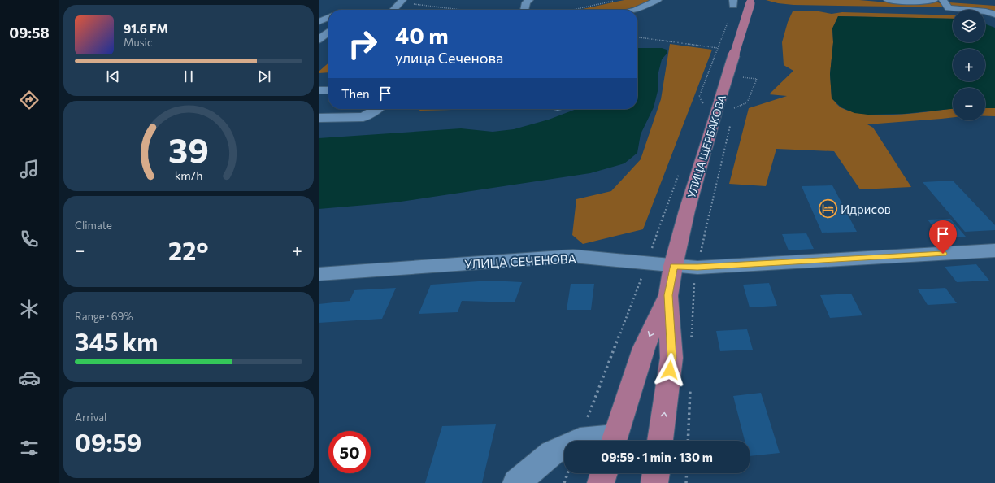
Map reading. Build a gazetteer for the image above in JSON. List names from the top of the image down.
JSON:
{
  "streets": {
    "main road": ["УЛИЦА ЩЕРБАКОВА"],
    "street": ["УЛИЦА СЕЧЕНОВА"]
  },
  "crossings": [
    ["УЛИЦА ЩЕРБАКОВА", "УЛИЦА СЕЧЕНОВА"]
  ],
  "places": {
    "hotel": ["Идрисов"]
  },
  "page": {
    "tabs": "09:58",
    "map_buttons": ["+", "−"],
    "turn": ["40 m", "улица Сеченова"],
    "song": ["91.6 FM", "Music"],
    "then": "Then",
    "tile": [
      "Climate",
      ["Range · 69%", "345 km"],
      ["Arrival", "09:59"]
    ],
    "heat": ["−", "22°", "+"],
    "limit": "50",
    "trip": "09:59 · 1 min · 130 m",
    "gauge": ["39", "km/h"]
  }
}
